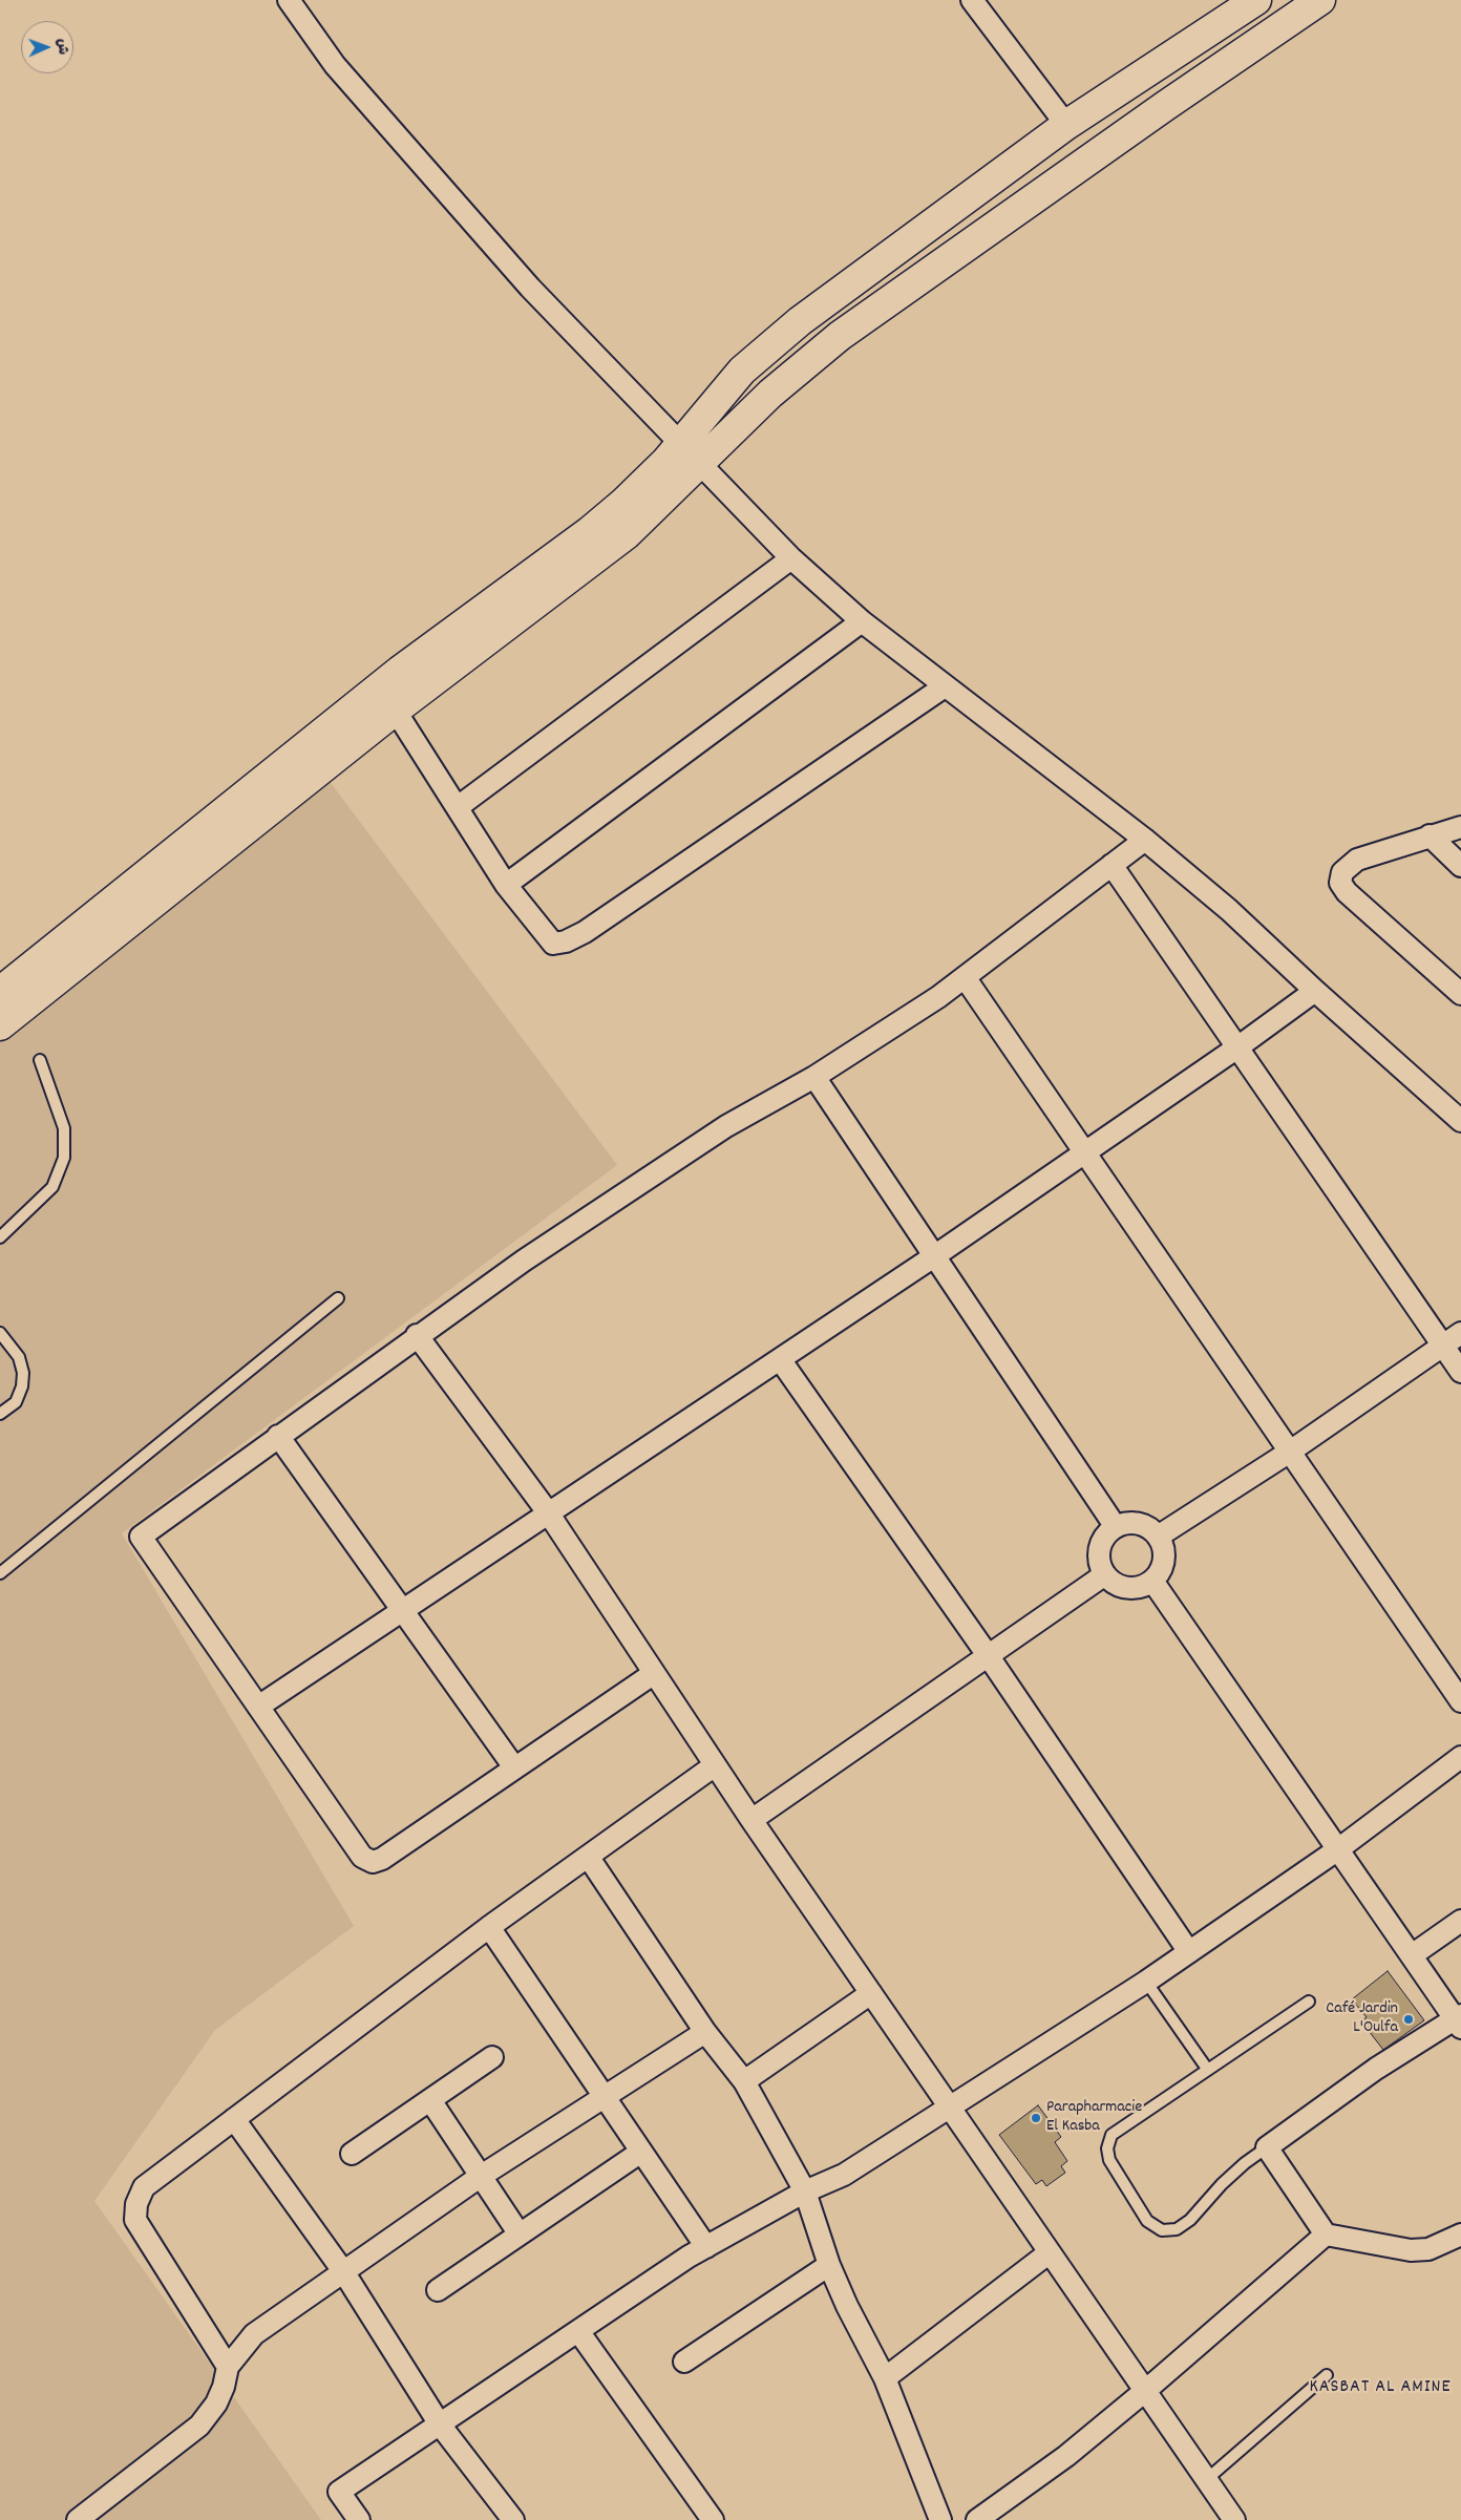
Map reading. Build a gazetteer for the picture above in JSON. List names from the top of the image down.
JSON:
{
  "districts": ["KASBAT AL AMINE"],
  "places": ["Café Jardin L'Oulfa", "Parapharmacie El Kasba"],
  "north": "right"
}
